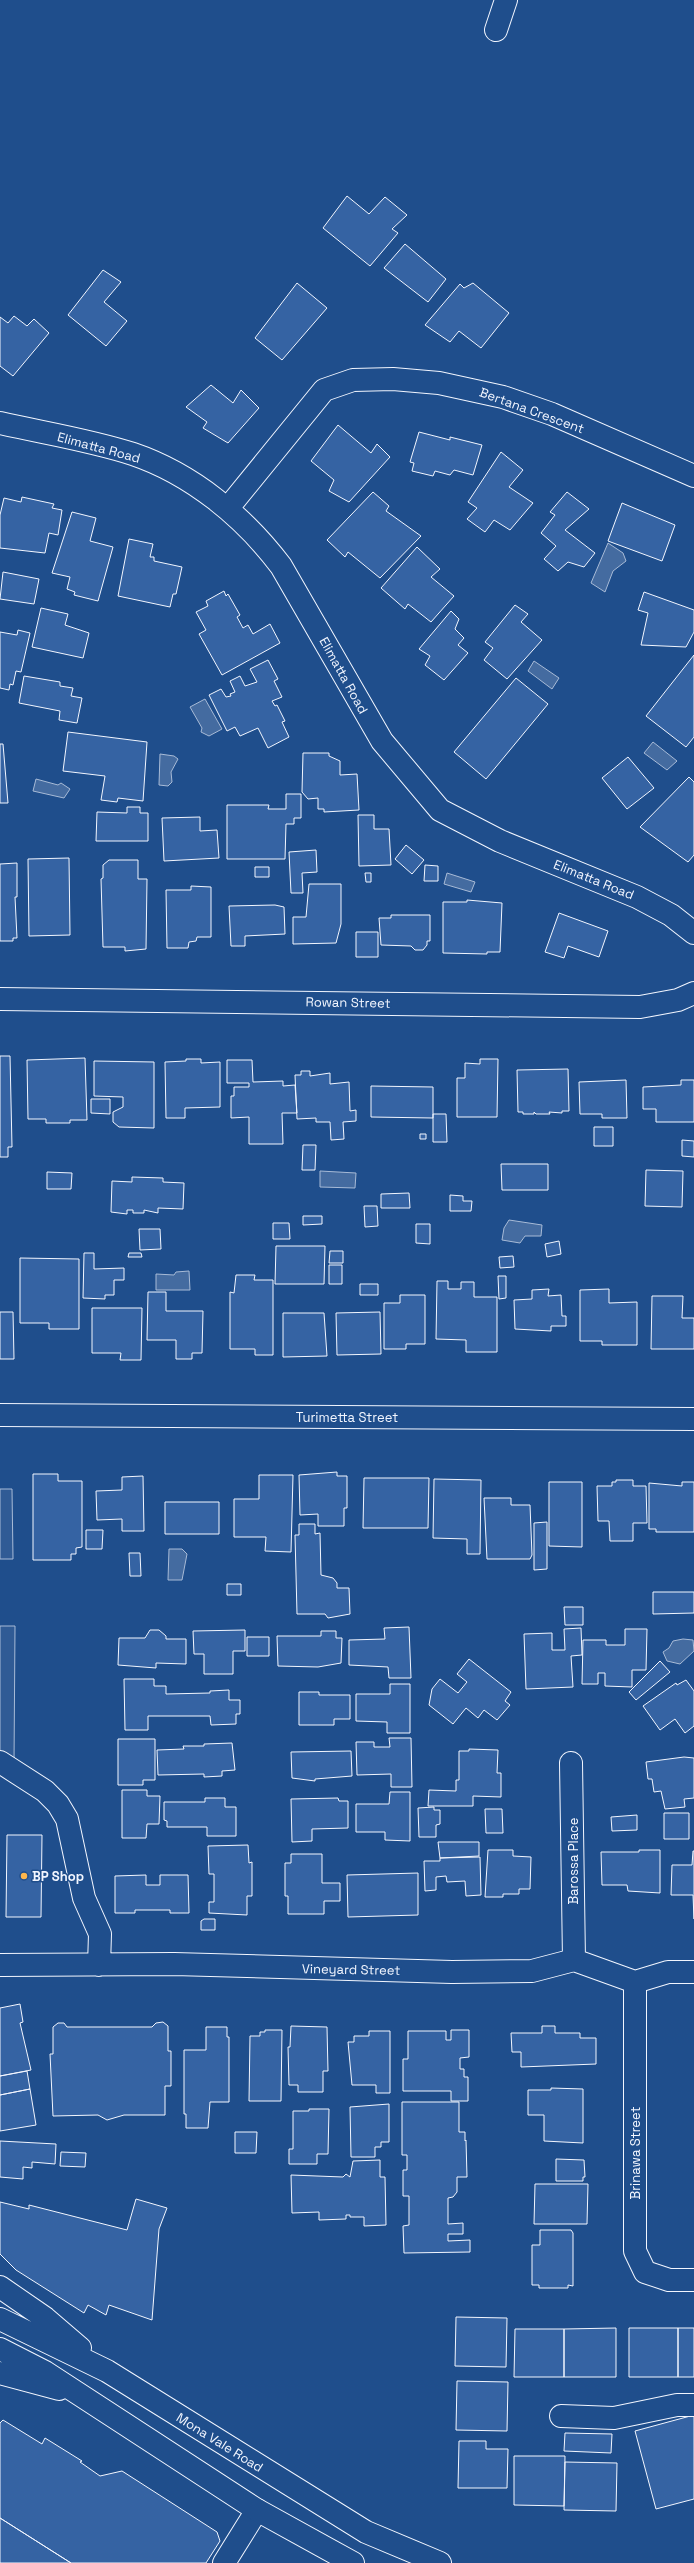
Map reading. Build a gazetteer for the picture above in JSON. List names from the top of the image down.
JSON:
{
  "streets": {
    "main road": [
      "Bertana Crescent",
      "Elimatta Road",
      "Rowan Street",
      "Turimetta Street",
      "Barossa Place",
      "Vineyard Street",
      "Brinawa Street",
      "Mona Vale Road"
    ]
  },
  "crossings": [
    ["Bertana Crescent", "Elimatta Road"],
    ["Barossa Place", "Vineyard Street"]
  ],
  "places": ["BP Shop"]
}
